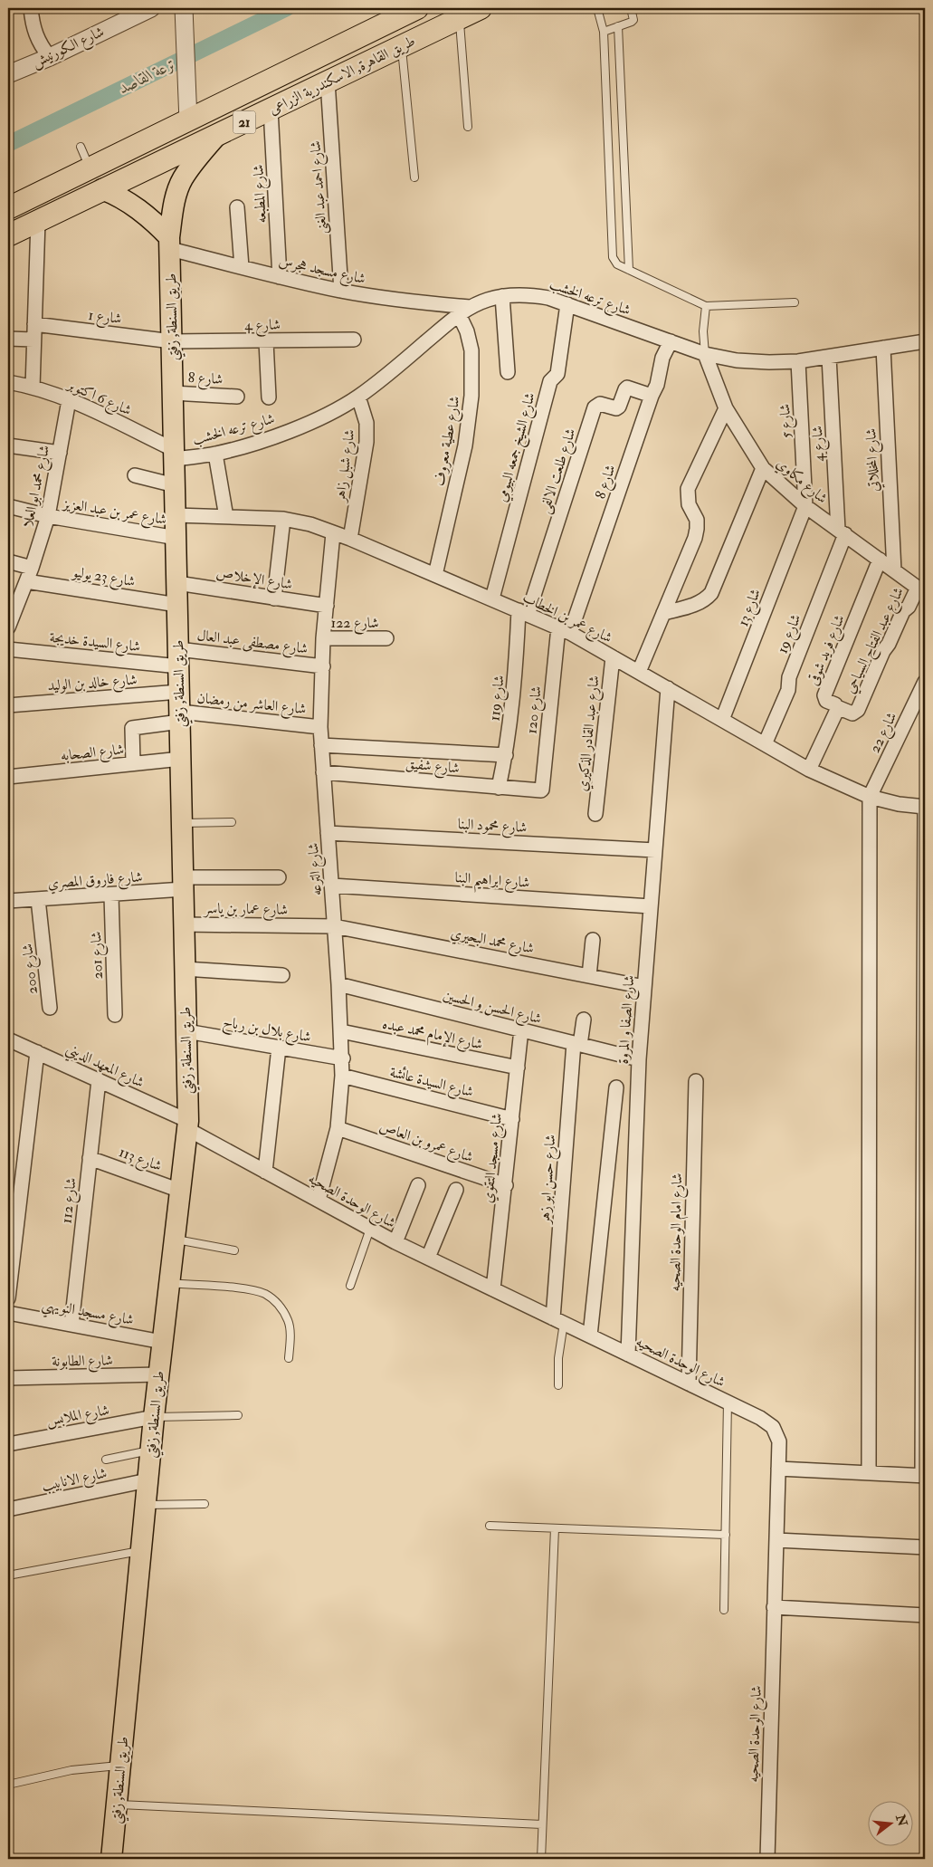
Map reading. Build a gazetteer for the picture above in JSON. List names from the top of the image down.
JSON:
{
  "streets": {
    "highway": ["طريق القاهرة, الاسكندرية الزراعى", "21"],
    "main road": ["طريق السنطة, زفتي"],
    "street": [
      "شارع الكورنيش",
      "شارع احمد عبد الغنى",
      "شارع المطبعه",
      "شارع مسجد هجرس",
      "شارع ترعه الخشب",
      "شارع 1",
      "شارع 4",
      "شارع 8",
      "شارع 6 اكتوبر",
      "شارع 5",
      "شارع عطية معروف",
      "شارع الشيخ جمعه البيومي",
      "شارع المخللاتي",
      "شارع شبل زاهر",
      "شارع طلعت الالفى",
      "شارع مكاوي",
      "شارع محمد ابو العلا",
      "شارع عمر بن عبد العزيز",
      "شارع 23 يوليو",
      "شارع الإخلاص",
      "شارع 13",
      "شارع عمر بن الخطاب",
      "شارع 122",
      "شارع 19",
      "شارع عبد الفتاح السياحي",
      "شارع السيدة خديجة",
      "شارع مصطفى عبد العال",
      "شارع فريد شوقى",
      "شارع خالد بن الوليد",
      "شارع 119",
      "شارع العاشر من رمضان",
      "شارع 120",
      "شارع 22",
      "شارع عبد القادر الذكيري",
      "شارع الصحابه",
      "شارع شفيق",
      "شارع محمود البنا",
      "شارع الترعه",
      "شارع فاروق المصري",
      "شارع ابراهيم البنا",
      "شارع عمار بن ياسر",
      "شارع محمد البحيري",
      "شارع 201",
      "شارع 200",
      "شارع الحسن و الحسين",
      "شارع الصفا و المروة",
      "شارع بلال بن رباح",
      "شارع الإمام محمد عبده",
      "شارع المعهد الديني",
      "شارع السيدة عائشة",
      "شارع عمرو بن العاص",
      "شارع مسجد التقوي",
      "شارع 113",
      "شارع حسن ابو زهر",
      "شارع 112",
      "شارع الوحدة الصحيه",
      "شارع امام الوحدة الصحيه",
      "شارع مسجد النويهي",
      "شارع الطابونة",
      "شارع الملابس",
      "شارع الانابيب"
    ]
  },
  "crossings": [
    ["طريق القاهرة, الاسكندرية الزراعى", "شارع احمد عبد الغنى"],
    ["طريق القاهرة, الاسكندرية الزراعى", "شارع المطبعه"],
    ["طريق القاهرة, الاسكندرية الزراعى", "طريق السنطة, زفتي"],
    ["شارع احمد عبد الغنى", "شارع مسجد هجرس"],
    ["شارع المطبعه", "شارع مسجد هجرس"],
    ["شارع مسجد هجرس", "شارع ترعه الخشب"],
    ["شارع مسجد هجرس", "طريق السنطة, زفتي"],
    ["شارع مسجد هجرس", "شارع عطية معروف"],
    ["شارع ترعه الخشب", "طريق السنطة, زفتي"],
    ["شارع ترعه الخشب", "شارع 4"],
    ["شارع ترعه الخشب", "شارع 8"],
    ["شارع ترعه الخشب", "شارع 6 اكتوبر"],
    ["شارع ترعه الخشب", "شارع 5"],
    ["شارع ترعه الخشب", "شارع عطية معروف"],
    ["شارع ترعه الخشب", "شارع الشيخ جمعه البيومي"],
    ["شارع ترعه الخشب", "شارع المخللاتي"],
    ["شارع ترعه الخشب", "شارع شبل زاهر"],
    ["شارع ترعه الخشب", "شارع مكاوي"],
    ["شارع 1", "طريق السنطة, زفتي"],
    ["شارع 1", "شارع 4"],
    ["طريق السنطة, زفتي", "شارع 4"],
    ["طريق السنطة, زفتي", "شارع 8"],
    ["طريق السنطة, زفتي", "شارع 6 اكتوبر"],
    ["طريق السنطة, زفتي", "شارع عمر بن عبد العزيز"],
    ["طريق السنطة, زفتي", "شارع 23 يوليو"],
    ["طريق السنطة, زفتي", "شارع الإخلاص"],
    ["طريق السنطة, زفتي", "شارع عمر بن الخطاب"],
    ["طريق السنطة, زفتي", "شارع السيدة خديجة"],
    ["طريق السنطة, زفتي", "شارع مصطفى عبد العال"],
    ["طريق السنطة, زفتي", "شارع خالد بن الوليد"],
    ["طريق السنطة, زفتي", "شارع العاشر من رمضان"],
    ["طريق السنطة, زفتي", "شارع الصحابه"],
    ["طريق السنطة, زفتي", "شارع فاروق المصري"],
    ["طريق السنطة, زفتي", "شارع عمار بن ياسر"],
    ["طريق السنطة, زفتي", "شارع بلال بن رباح"],
    ["طريق السنطة, زفتي", "شارع المعهد الديني"],
    ["طريق السنطة, زفتي", "شارع 113"],
    ["طريق السنطة, زفتي", "شارع الوحدة الصحيه"],
    ["طريق السنطة, زفتي", "شارع مسجد النويهي"],
    ["طريق السنطة, زفتي", "شارع الطابونة"],
    ["طريق السنطة, زفتي", "شارع الملابس"],
    ["طريق السنطة, زفتي", "شارع الانابيب"],
    ["شارع 4", "شارع مكاوي"],
    ["شارع 4", "شارع 19"],
    ["شارع 8", "شارع طلعت الالفى"],
    ["شارع 8", "شارع عمر بن الخطاب"],
    ["شارع 8", "شارع 120"],
    ["شارع 6 اكتوبر", "شارع محمد ابو العلا"],
    ["شارع 5", "شارع مكاوي"],
    ["شارع 5", "شارع 13"],
    ["شارع عطية معروف", "شارع عمر بن الخطاب"],
    ["شارع الشيخ جمعه البيومي", "شارع عمر بن الخطاب"],
    ["شارع المخللاتي", "شارع مكاوي"],
    ["شارع شبل زاهر", "شارع عمر بن الخطاب"],
    ["شارع طلعت الالفى", "شارع عمر بن الخطاب"],
    ["شارع طلعت الالفى", "شارع 119"],
    ["شارع مكاوي", "شارع 13"],
    ["شارع مكاوي", "شارع 19"],
    ["شارع مكاوي", "شارع عبد الفتاح السياحي"],
    ["شارع مكاوي", "شارع فريد شوقى"],
    ["شارع محمد ابو العلا", "شارع عمر بن عبد العزيز"],
    ["شارع محمد ابو العلا", "شارع 23 يوليو"],
    ["شارع الإخلاص", "شارع الترعه"],
    ["شارع 13", "شارع عمر بن الخطاب"],
    ["شارع عمر بن الخطاب", "شارع 19"],
    ["شارع عمر بن الخطاب", "شارع 119"],
    ["شارع عمر بن الخطاب", "شارع 120"],
    ["شارع عمر بن الخطاب", "شارع 22"],
    ["شارع عمر بن الخطاب", "شارع عبد القادر الذكيري"],
    ["شارع عمر بن الخطاب", "شارع الترعه"],
    ["شارع عمر بن الخطاب", "شارع الصفا و المروة"],
    ["شارع 122", "شارع الترعه"],
    ["شارع عبد الفتاح السياحي", "شارع فريد شوقى"],
    ["شارع السيدة خديجة", "شارع مصطفى عبد العال"],
    ["شارع مصطفى عبد العال", "شارع الترعه"],
    ["شارع 119", "شارع شفيق"],
    ["شارع العاشر من رمضان", "شارع الصحابه"],
    ["شارع العاشر من رمضان", "شارع الترعه"],
    ["شارع 120", "شارع شفيق"],
    ["شارع شفيق", "شارع الترعه"],
    ["شارع محمود البنا", "شارع الترعه"],
    ["شارع محمود البنا", "شارع الصفا و المروة"],
    ["شارع الترعه", "شارع ابراهيم البنا"],
    ["شارع الترعه", "شارع عمار بن ياسر"],
    ["شارع الترعه", "شارع محمد البحيري"],
    ["شارع الترعه", "شارع الحسن و الحسين"],
    ["شارع الترعه", "شارع بلال بن رباح"],
    ["شارع الترعه", "شارع الإمام محمد عبده"],
    ["شارع الترعه", "شارع السيدة عائشة"],
    ["شارع الترعه", "شارع عمرو بن العاص"],
    ["شارع الترعه", "شارع الوحدة الصحيه"],
    ["شارع فاروق المصري", "شارع 201"],
    ["شارع فاروق المصري", "شارع 200"],
    ["شارع ابراهيم البنا", "شارع الصفا و المروة"],
    ["شارع عمار بن ياسر", "شارع محمد البحيري"],
    ["شارع محمد البحيري", "شارع الصفا و المروة"],
    ["شارع الحسن و الحسين", "شارع الصفا و المروة"],
    ["شارع الحسن و الحسين", "شارع مسجد التقوي"],
    ["شارع الحسن و الحسين", "شارع حسن ابو زهر"],
    ["شارع الصفا و المروة", "شارع الوحدة الصحيه"],
    ["شارع الإمام محمد عبده", "شارع مسجد التقوي"],
    ["شارع المعهد الديني", "شارع 112"],
    ["شارع المعهد الديني", "شارع الوحدة الصحيه"],
    ["شارع السيدة عائشة", "شارع مسجد التقوي"],
    ["شارع عمرو بن العاص", "شارع مسجد التقوي"],
    ["شارع مسجد التقوي", "شارع الوحدة الصحيه"],
    ["شارع 113", "شارع 112"],
    ["شارع حسن ابو زهر", "شارع الوحدة الصحيه"],
    ["شارع 112", "شارع مسجد النويهي"],
    ["شارع الوحدة الصحيه", "شارع امام الوحدة الصحيه"]
  ],
  "water": ["ترعة القاصد"],
  "north": "right"
}
